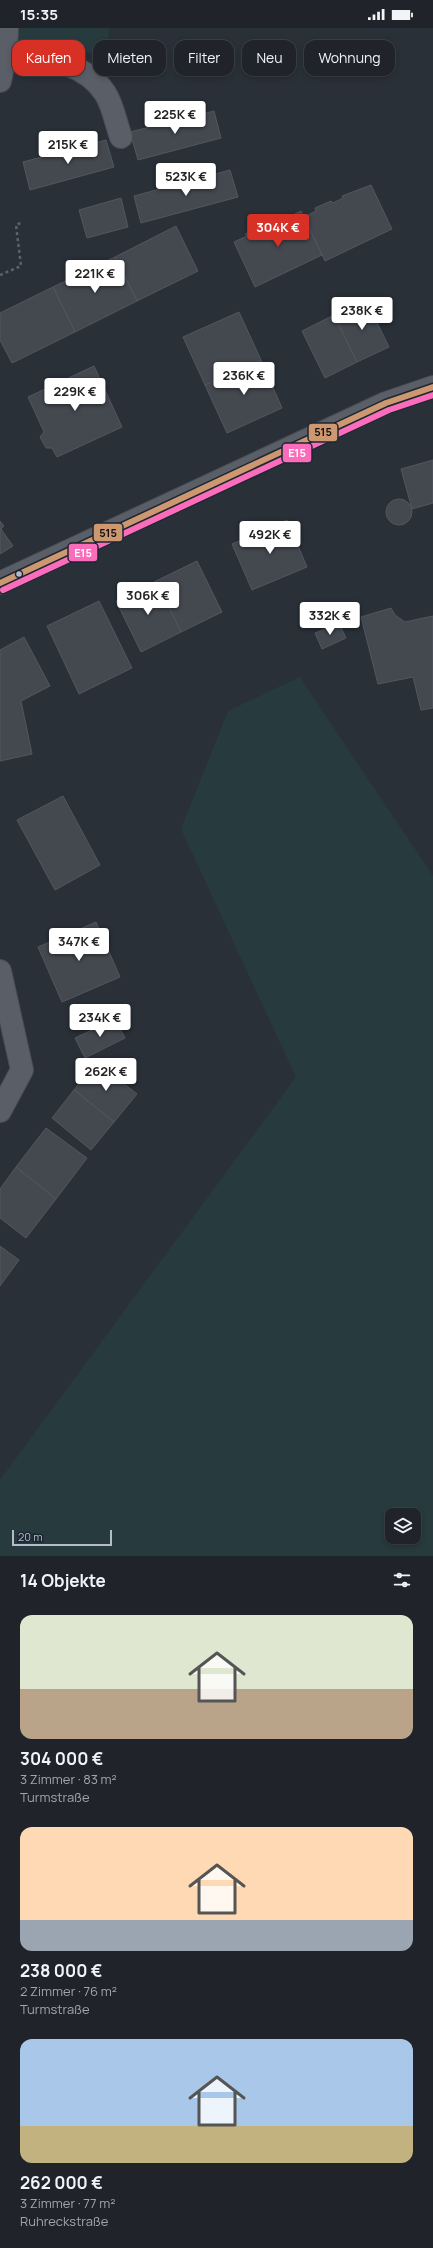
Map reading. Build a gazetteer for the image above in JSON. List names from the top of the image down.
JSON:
{
  "lines": ["transit line 515", "transit line E15"],
  "scale_bar": "20 m",
  "page": {
    "status": "15:35",
    "chip": [
      "Kaufen",
      "Mieten",
      "Filter",
      "Neu",
      "Wohnung"
    ],
    "price": [
      "225K €",
      "215K €",
      "523K €",
      "304K €",
      "221K €",
      "238K €",
      "236K €",
      "229K €",
      "492K €",
      "306K €",
      "332K €",
      "347K €",
      "234K €",
      "262K €"
    ],
    "scale": "20 m",
    "heading": "14 Objekte",
    "list": [
      {
        "name": "304 000 €",
        "note": "3 Zimmer · 83 m² · Turmstraße"
      },
      {
        "name": "238 000 €",
        "note": "2 Zimmer · 76 m² · Turmstraße"
      },
      {
        "name": "262 000 €",
        "note": "3 Zimmer · 77 m² · Ruhreckstraße"
      }
    ]
  }
}
